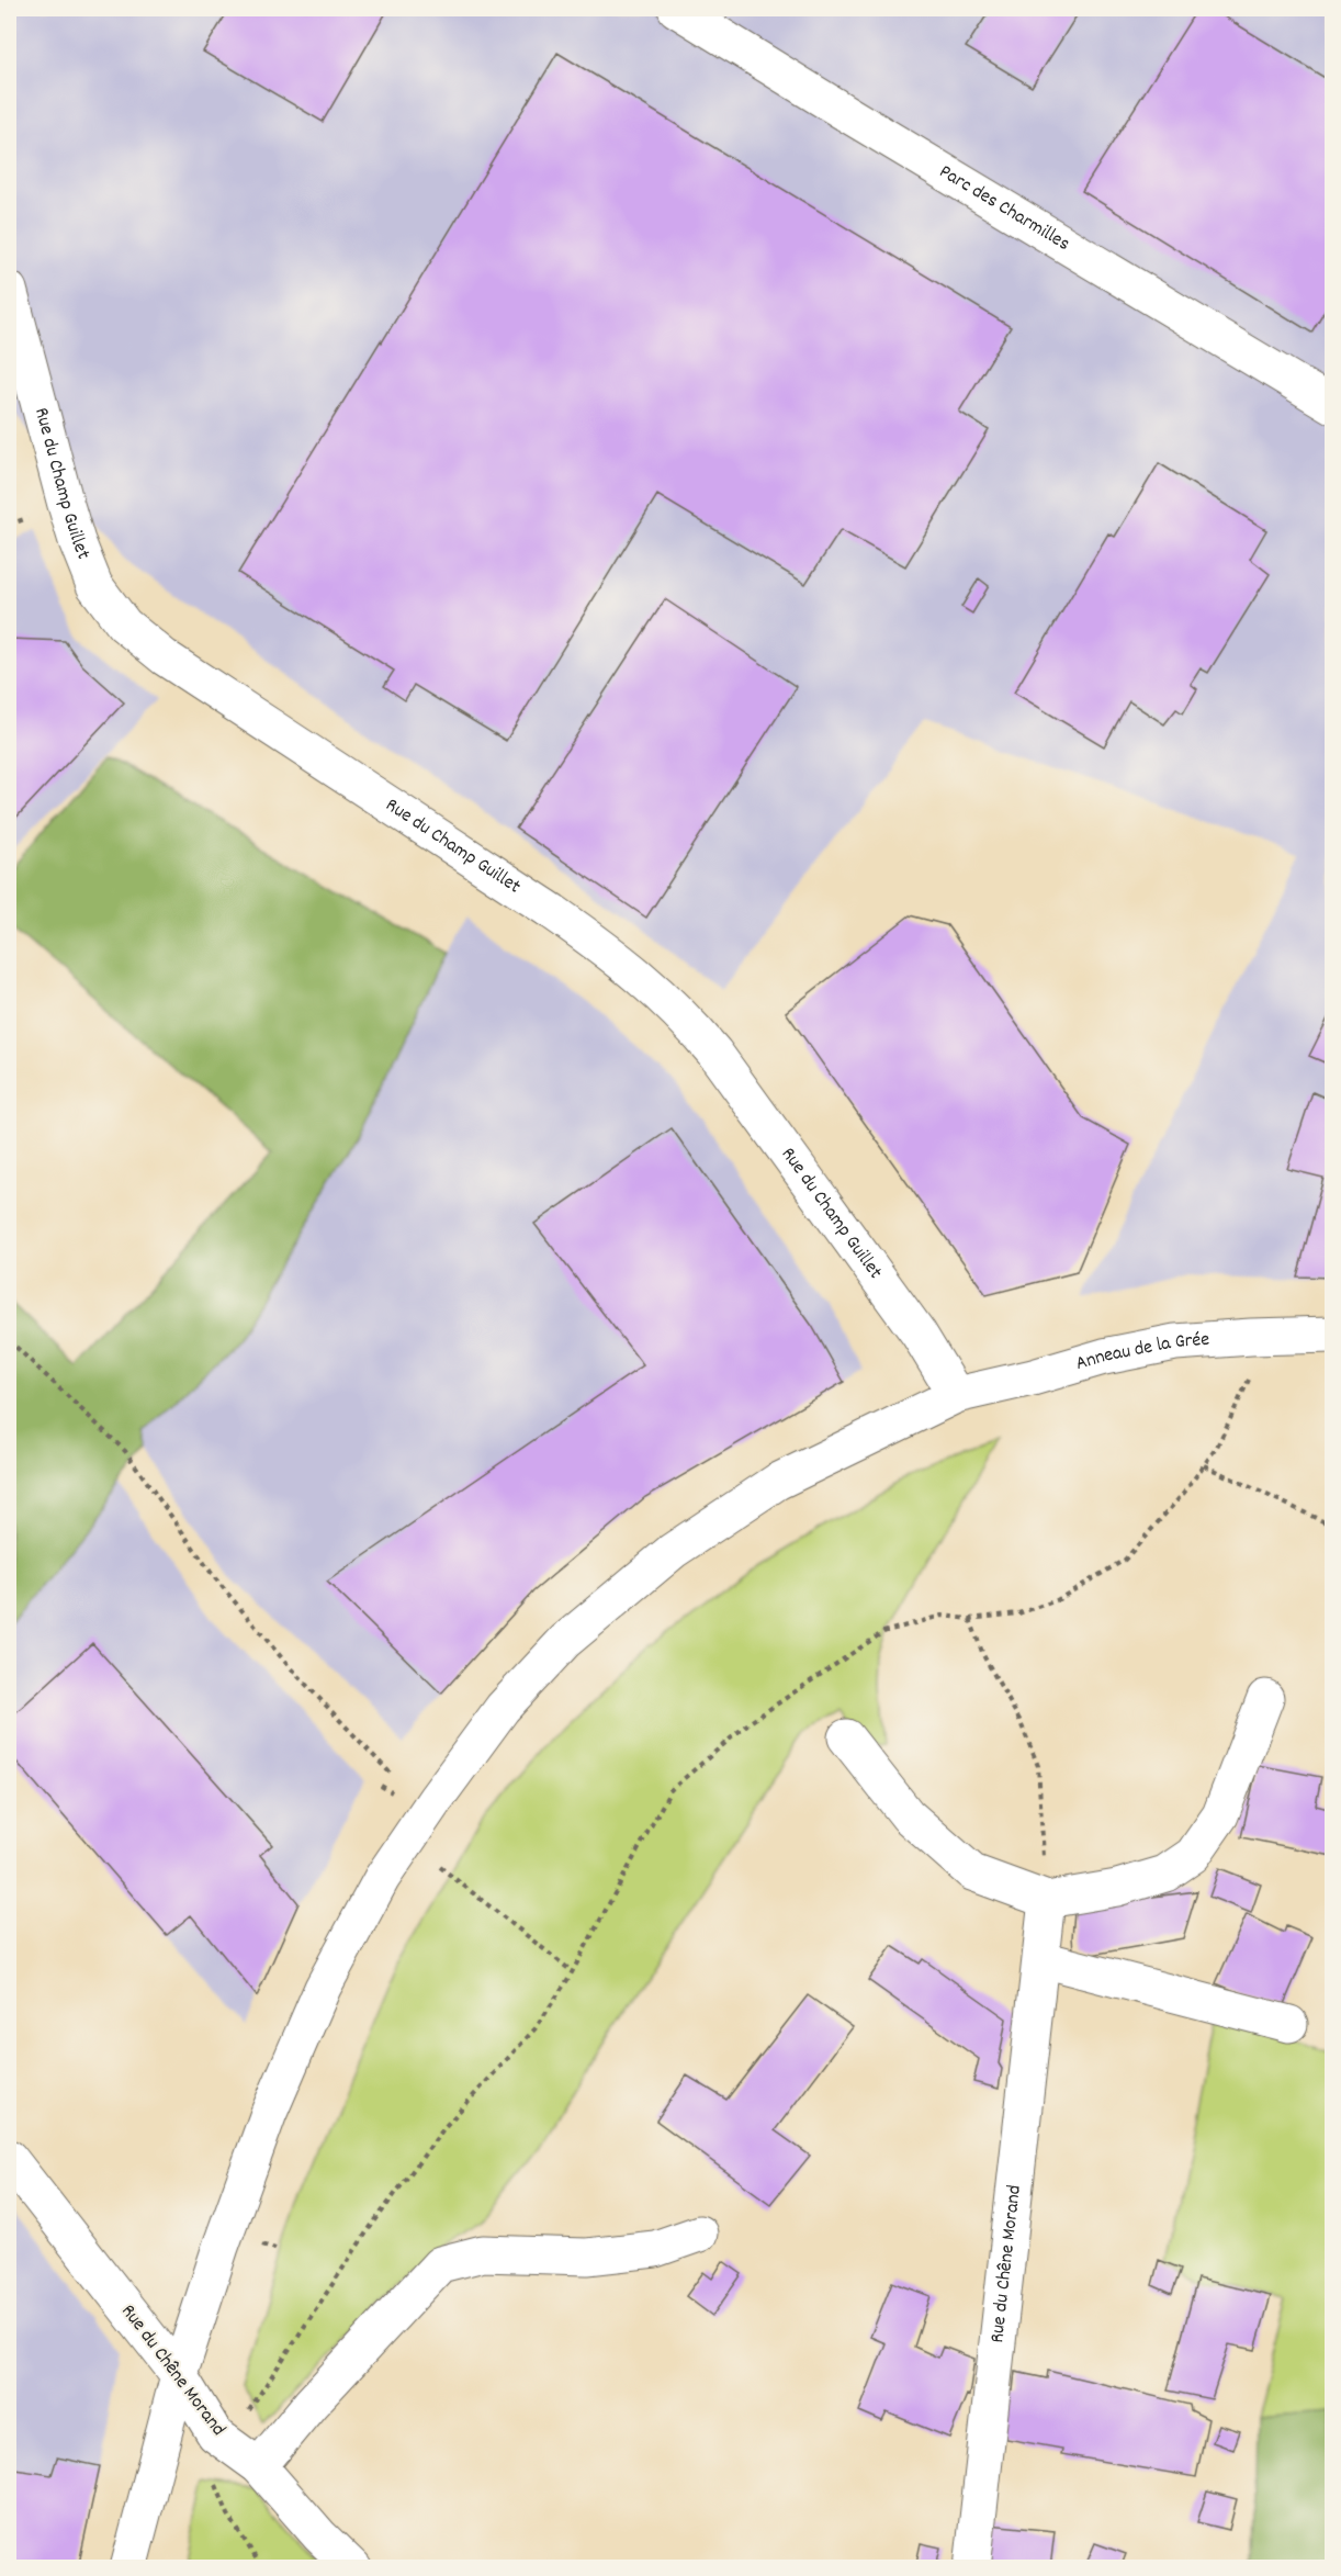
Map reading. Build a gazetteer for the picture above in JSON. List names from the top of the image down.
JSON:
{
  "streets": {
    "street": [
      "Parc des Charmilles",
      "Rue du Champ Guillet",
      "Anneau de la Grée",
      "Rue du Chêne Morand"
    ]
  },
  "crossings": [
    ["Rue du Champ Guillet", "Anneau de la Grée"],
    ["Anneau de la Grée", "Rue du Chêne Morand"]
  ]
}
